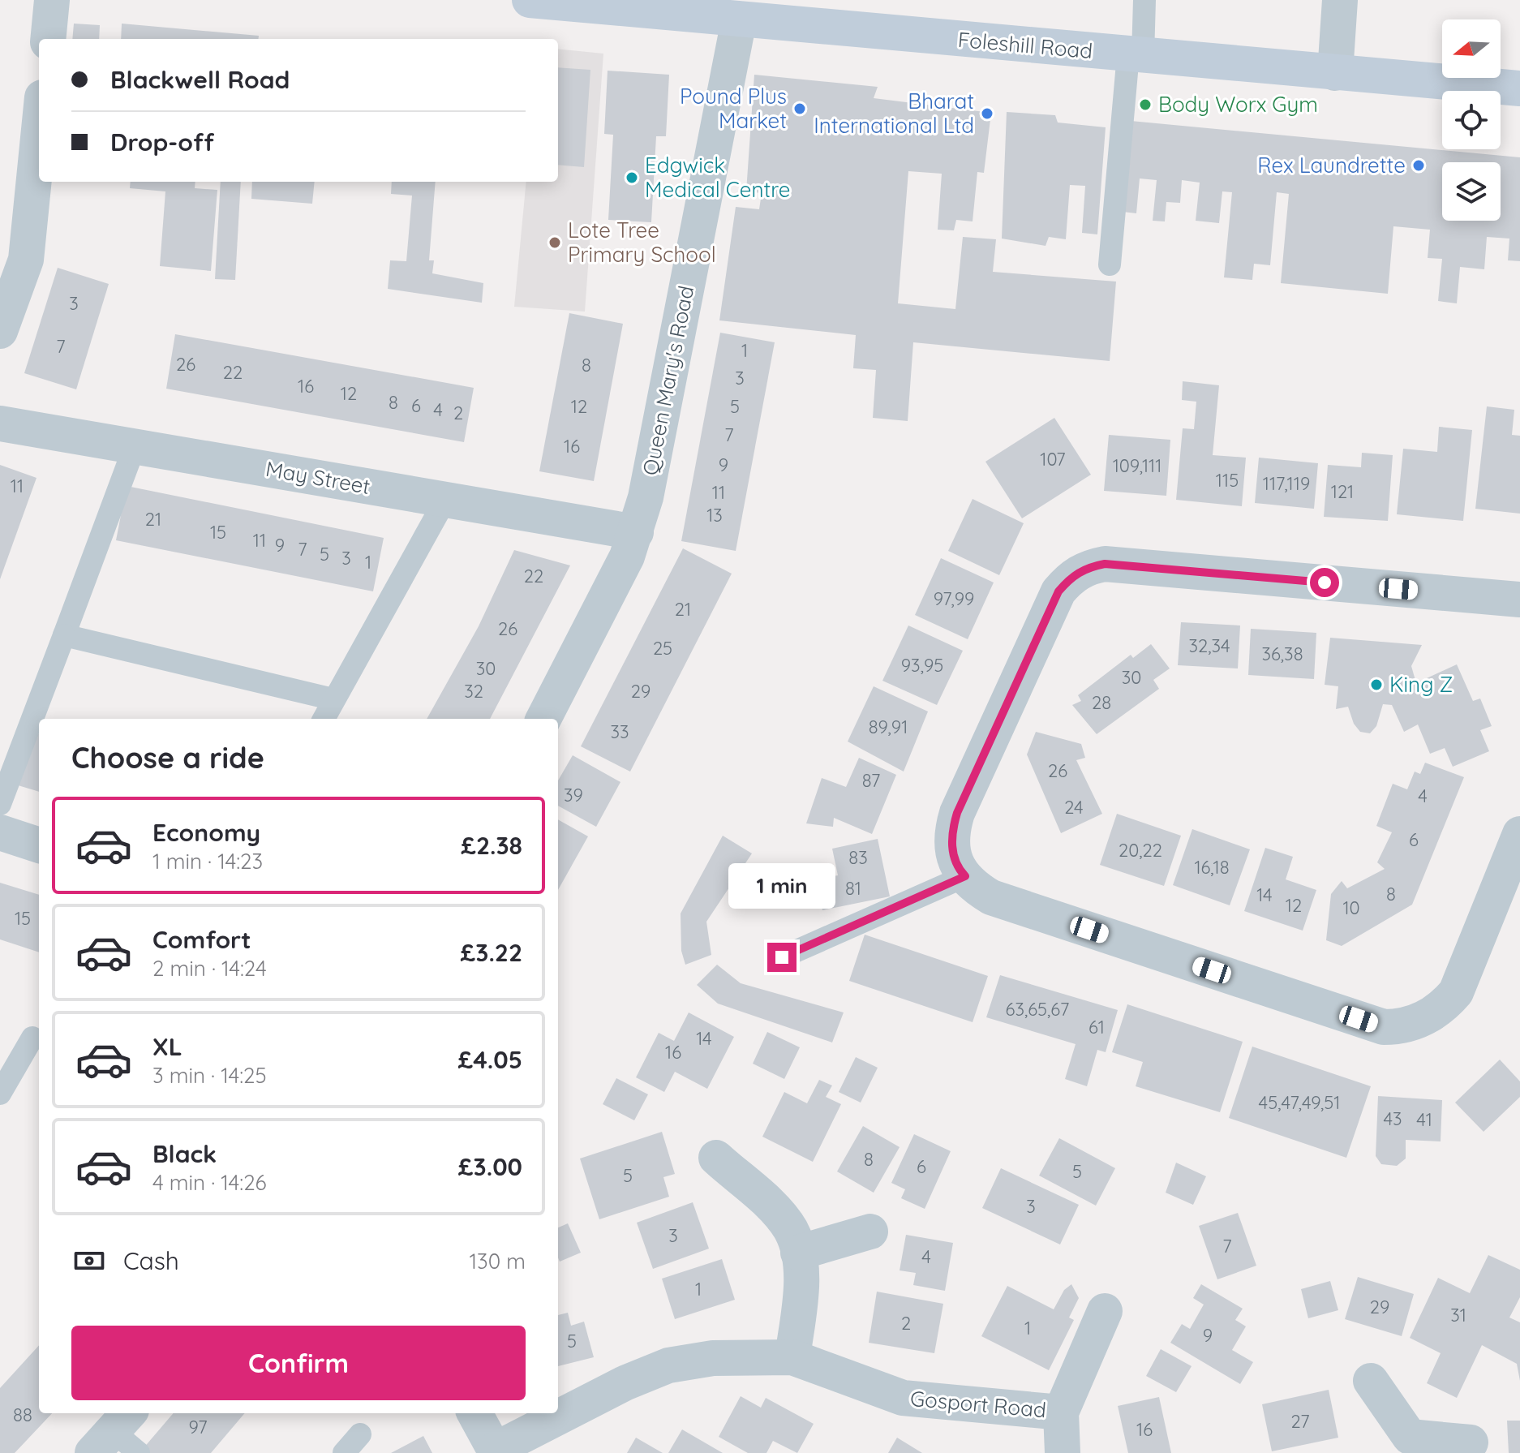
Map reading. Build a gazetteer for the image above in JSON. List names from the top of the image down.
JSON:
{
  "streets": {
    "main road": ["Foleshill Road"],
    "street": ["Queen Mary's Road", "May Street", "Gosport Road"]
  },
  "crossings": [
    ["Foleshill Road", "Queen Mary's Road"],
    ["Queen Mary's Road", "May Street"]
  ],
  "places": [
    "Body Worx Gym",
    "Pound Plus Market",
    "Bharat International Ltd",
    "Rex Laundrette",
    "Edgwick Medical Centre",
    "Lote Tree Primary School",
    "King Z"
  ],
  "house_numbers": [
    "3",
    "7",
    "1",
    "26",
    "8",
    "22",
    "3",
    "16",
    "12",
    "8",
    "6",
    "12",
    "5",
    "4",
    "2",
    "7",
    "16",
    "107",
    "9",
    "109,111",
    "115",
    "117,119",
    "11",
    "121",
    "11",
    "13",
    "21",
    "15",
    "11",
    "9",
    "7",
    "5",
    "3",
    "1",
    "22",
    "97,99",
    "21",
    "26",
    "32,34",
    "25",
    "36,38",
    "93,95",
    "30",
    "30",
    "32",
    "29",
    "28",
    "89,91",
    "33",
    "26",
    "87",
    "39",
    "4",
    "24",
    "6",
    "20,22",
    "83",
    "16,18",
    "81",
    "8",
    "14",
    "12",
    "10",
    "15",
    "63,65,67",
    "61",
    "14",
    "16",
    "45,47,49,51",
    "43",
    "41",
    "8",
    "6",
    "5",
    "5",
    "3",
    "3",
    "7",
    "4",
    "1",
    "29",
    "31",
    "2",
    "1",
    "9",
    "5",
    "88",
    "27",
    "97",
    "16"
  ],
  "north": "left",
  "page": {
    "banner": ["Blackwell Road", "Drop-off"],
    "heading": "Choose a ride",
    "list": [
      {
        "name": "Economy",
        "note": "1 min · 14:23",
        "value": "£2.38"
      },
      {
        "name": "Comfort",
        "note": "2 min · 14:24",
        "value": "£3.22"
      },
      {
        "name": "XL",
        "note": "3 min · 14:25",
        "value": "£4.05"
      },
      {
        "name": "Black",
        "note": "4 min · 14:26",
        "value": "£3.00"
      }
    ],
    "bubble": "1 min",
    "pay": ["Cash", "130 m"],
    "buttons": "Confirm"
  }
}
